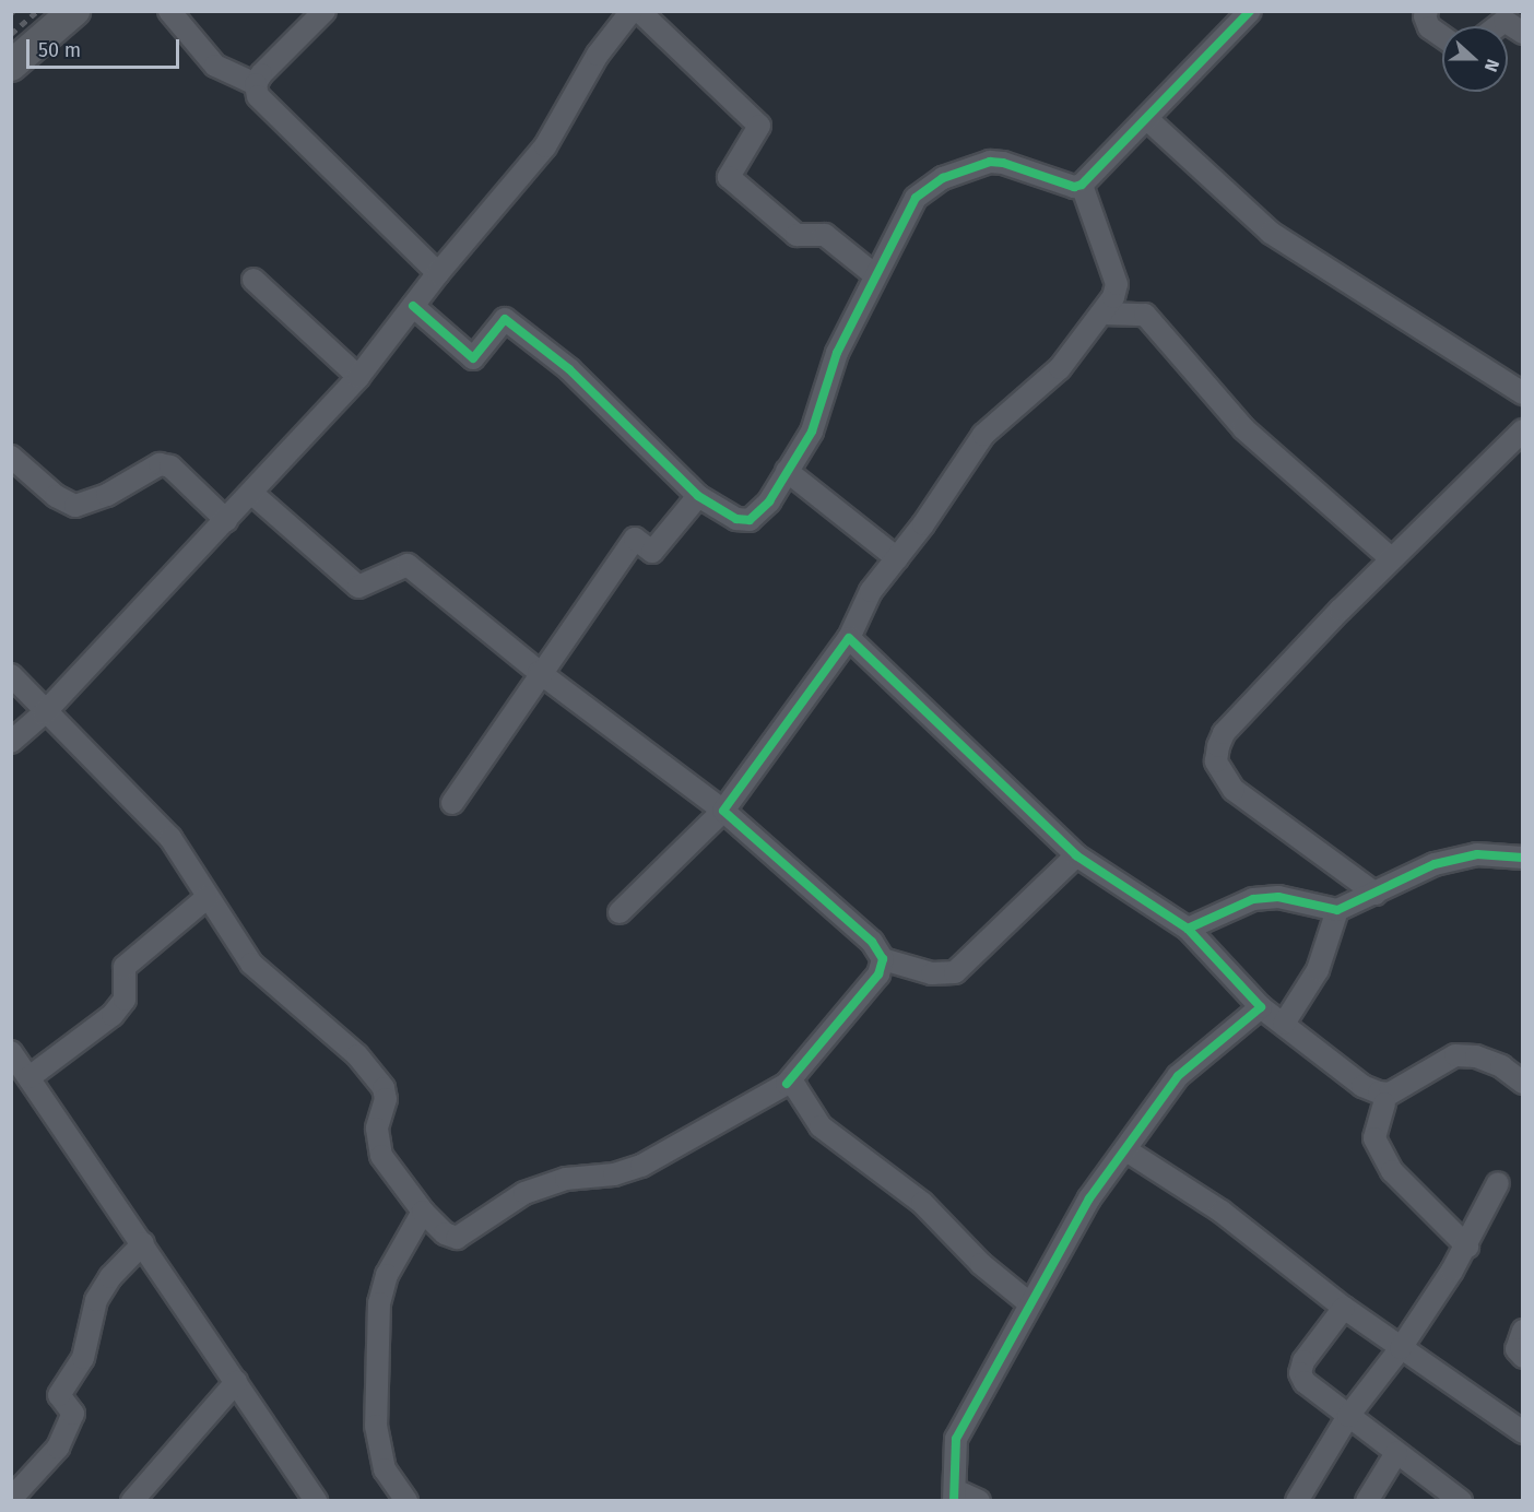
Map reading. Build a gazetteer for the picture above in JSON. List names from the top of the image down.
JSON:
{
  "scale_bar": "50 m",
  "north": "right"
}
